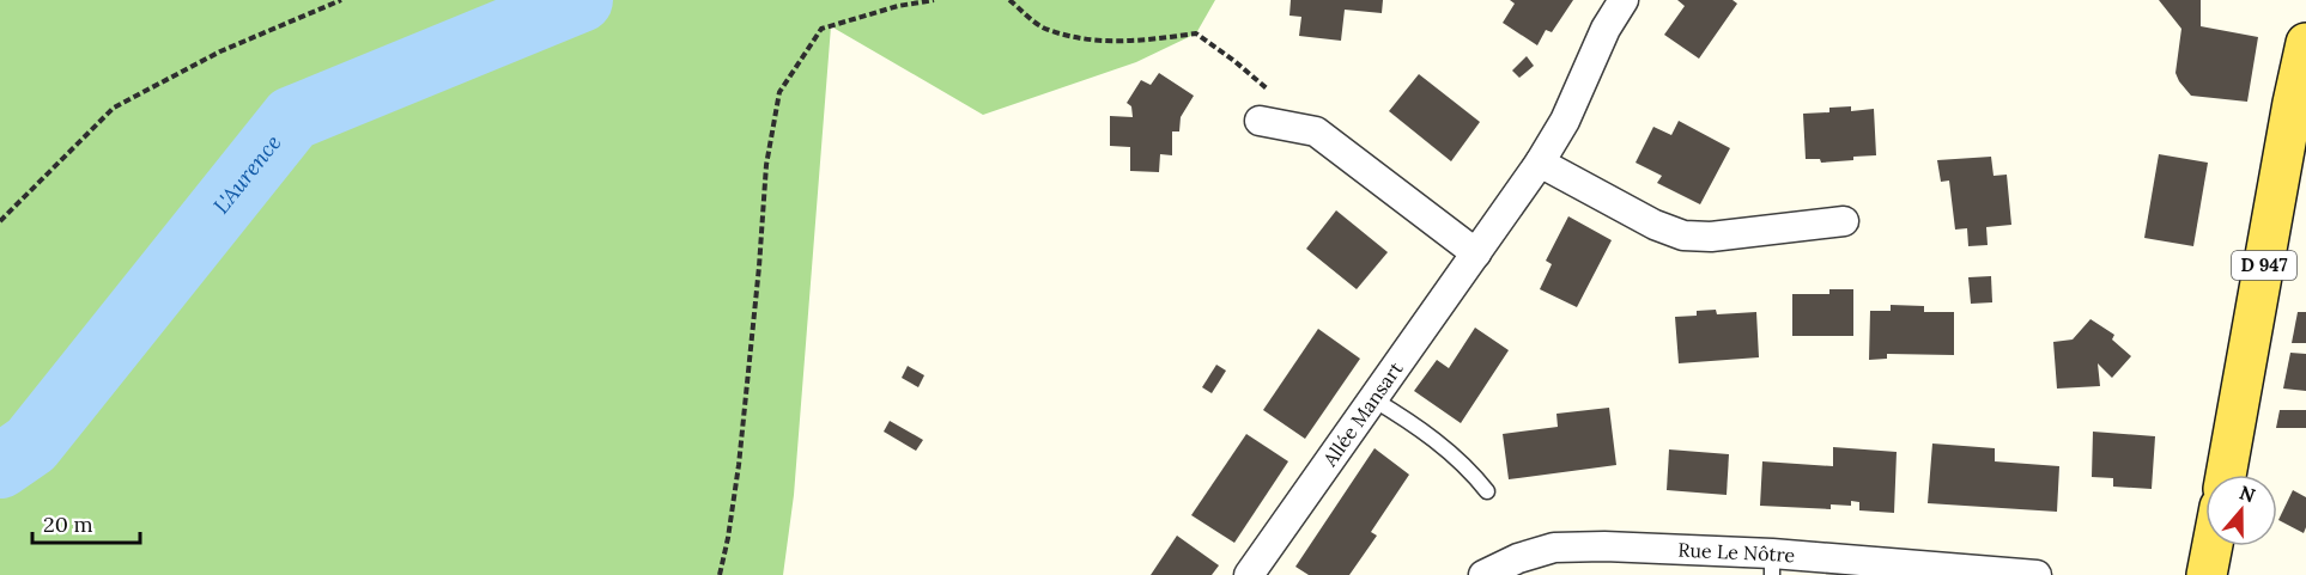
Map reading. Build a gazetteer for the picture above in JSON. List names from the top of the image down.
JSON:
{
  "streets": {
    "main road": ["D 947"],
    "street": ["Allée Mansart", "Rue Le Nôtre"]
  },
  "water": ["L'Aurence"],
  "scale_bar": "20 m",
  "north": "top"
}
